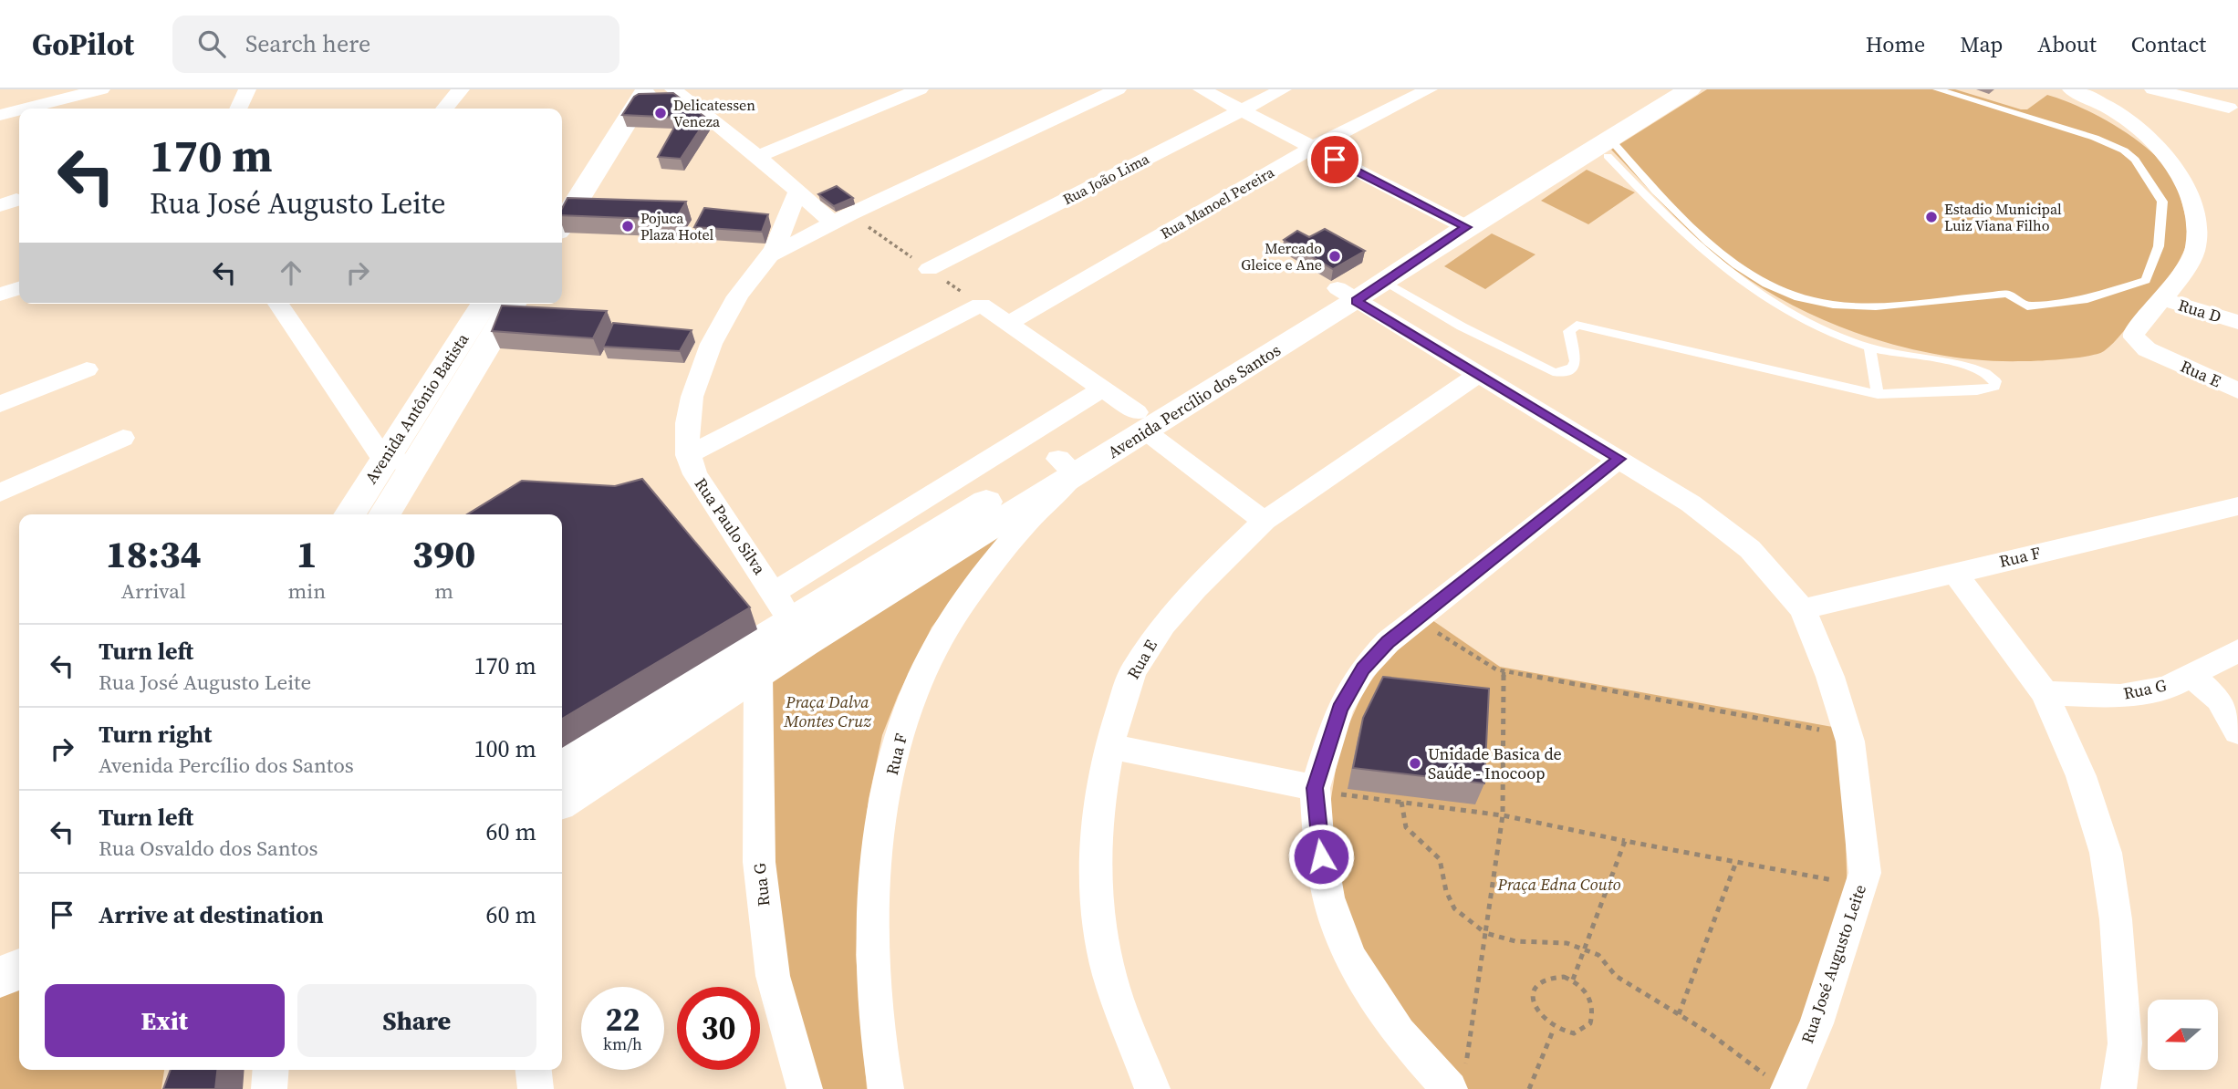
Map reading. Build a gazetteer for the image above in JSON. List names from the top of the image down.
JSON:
{
  "streets": {
    "street": [
      "Rua João Lima",
      "Rua Manoel Pereira",
      "Rua D",
      "Rua E",
      "Avenida Percílio dos Santos",
      "Avenida Antônio Batista",
      "Rua Paulo Silva",
      "Rua F",
      "Rua G",
      "Rua José Augusto Leite"
    ]
  },
  "crossings": [
    ["Rua D", "Rua E"],
    ["Rua E", "Rua José Augusto Leite"],
    ["Avenida Percílio dos Santos", "Rua Paulo Silva"],
    ["Avenida Percílio dos Santos", "Rua F"],
    ["Avenida Percílio dos Santos", "Rua G"],
    ["Avenida Percílio dos Santos", "Rua José Augusto Leite"],
    ["Rua F", "Rua José Augusto Leite"]
  ],
  "parks": ["Praça Dalva Montes Cruz", "Praça Edna Couto"],
  "places": [
    "Delicatessen Veneza",
    "Estadio Municipal Luiz Viana Filho",
    "Pojuca Plaza Hotel",
    "Mercado Gleice e Ane",
    "Unidade Basica de Saúde - Inocoop"
  ],
  "north": "left",
  "page": {
    "header": "GoPilot",
    "search": "Search here",
    "nav": [
      "Home",
      "Map",
      "About",
      "Contact"
    ],
    "turn": ["170 m", "Rua José Augusto Leite"],
    "eta": [
      "18:34",
      "Arrival",
      "1",
      "min",
      "390",
      "m"
    ],
    "list": [
      {
        "name": "Turn left",
        "note": "Rua José Augusto Leite",
        "value": "170 m"
      },
      {
        "name": "Turn right",
        "note": "Avenida Percílio dos Santos",
        "value": "100 m"
      },
      {
        "name": "Turn left",
        "note": "Rua Osvaldo dos Santos",
        "value": "60 m"
      },
      {
        "name": "Arrive at destination",
        "value": "60 m"
      }
    ],
    "buttons": ["Exit", "Share"],
    "speed": "22 km/h",
    "limit": "30"
  }
}
